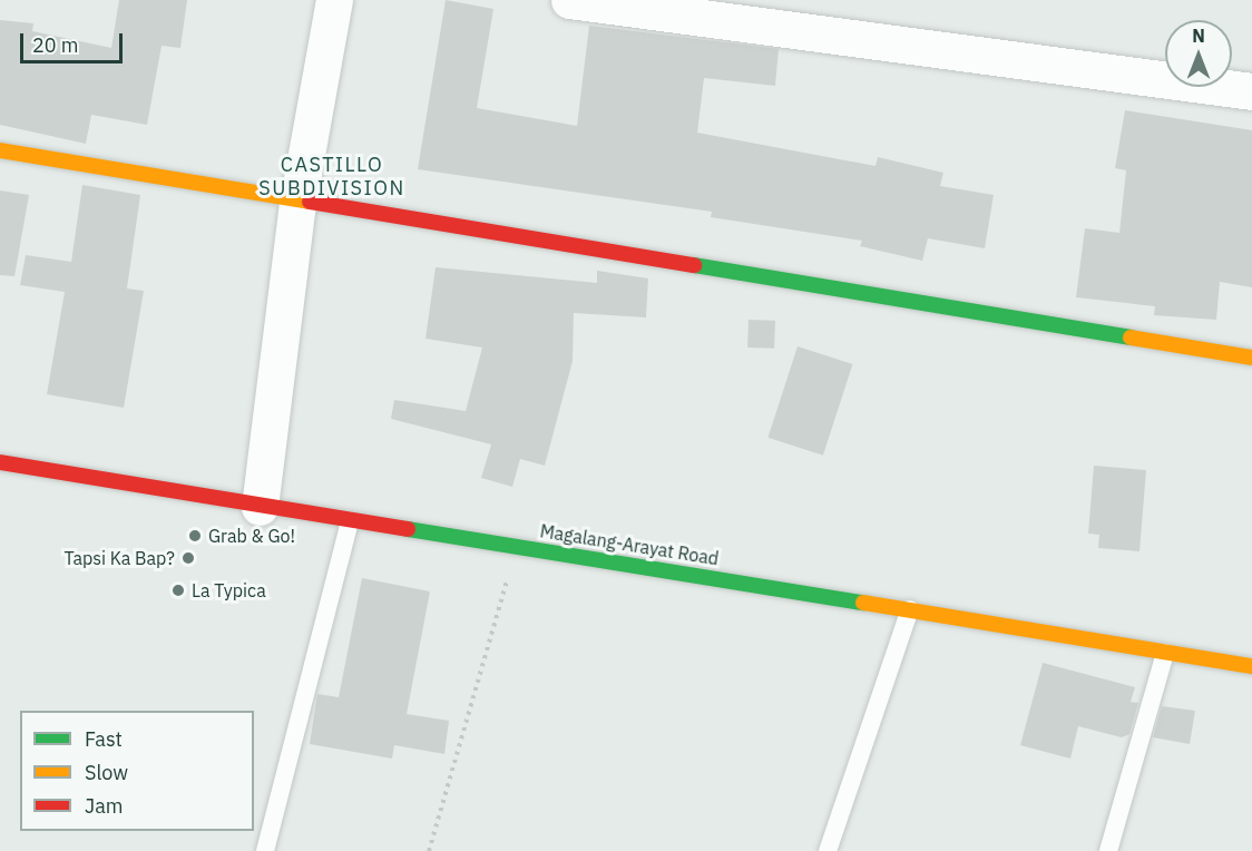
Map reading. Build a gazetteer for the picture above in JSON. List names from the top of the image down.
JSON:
{
  "streets": {
    "main road": ["Magalang-Arayat Road"]
  },
  "districts": ["CASTILLO SUBDIVISION"],
  "places": ["Grab & Go!", "Tapsi Ka Bap?", "La Typica"],
  "legend": ["Fast", "Slow", "Jam"],
  "scale_bar": "20 m",
  "north": "top"
}
